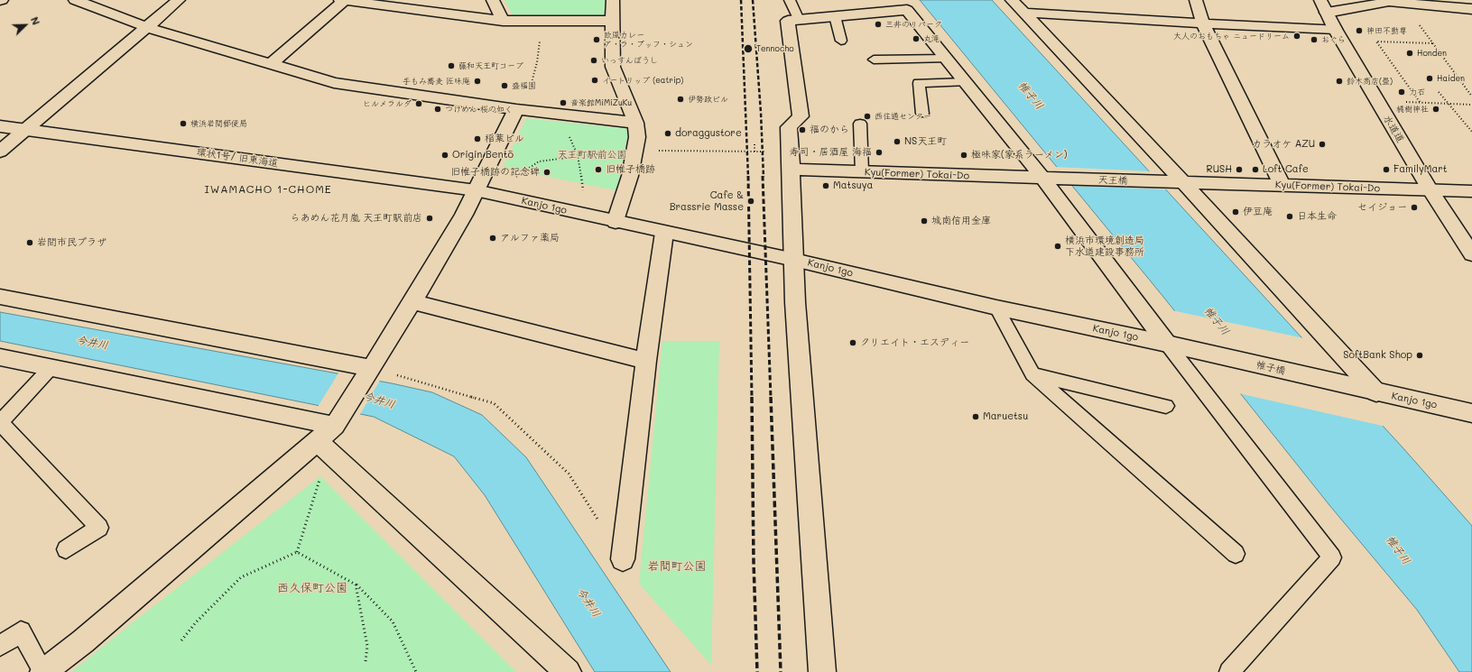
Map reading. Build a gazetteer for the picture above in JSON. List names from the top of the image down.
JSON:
{
  "streets": {
    "street": [
      "水道道",
      "環状1号/ 旧東海道",
      "Kyu(Former) Tokai-Do",
      "天王橋",
      "Kanjo 1go",
      "帷子橋"
    ]
  },
  "crossings": [
    ["水道道", "Kyu(Former) Tokai-Do"],
    ["環状1号/ 旧東海道", "Kanjo 1go"],
    ["Kyu(Former) Tokai-Do", "天王橋"],
    ["Kanjo 1go", "帷子橋"]
  ],
  "districts": ["IWAMACHO 1-CHOME"],
  "water": ["帷子川", "今井川"],
  "parks": ["天王町駅前公園", "岩間町公園", "西久保町公園"],
  "places": [
    "三井のリパーク",
    "神田不動尊",
    "大人のおもちゃ ニュードリーム",
    "丸滝",
    "欧風カレー ア・ラ・ブッフ・シュン",
    "おぐら",
    "Tennocho",
    "Honden",
    "いっすんぼうし",
    "藤和天王町コープ",
    "Haiden",
    "イートリップ (eatrip)",
    "手もみ蕎麦 匠味庵",
    "鈴木商店(畳)",
    "盛福園",
    "力石",
    "伊勢政ビル",
    "音楽館MiMiZuKu",
    "ヒルメラルダ",
    "つけめん 桜の如く",
    "橘樹神社",
    "西住通センター",
    "横浜岩間郵便局",
    "福のから",
    "doraggustore",
    "稲葉ビル",
    "NS天王町",
    "カラオケ AZU",
    "寿司・居酒屋 海福",
    "Origin Bentō",
    "極味家(家系ラーメン)",
    "旧帷子橋跡",
    "RUSH",
    "Loft Cafe",
    "FamilyMart",
    "旧帷子橋跡の記念碑",
    "Matsuya",
    "Cafe & Brassrie Masse",
    "セイジョー",
    "伊豆庵",
    "日本生命",
    "らあめん花月嵐 天王町駅前店",
    "城南信用金庫",
    "アルファ薬局",
    "岩間市民プラザ",
    "横浜市環境創造局 下水道建設事務所",
    "クリエイト・エスディー",
    "SoftBank Shop",
    "Maruetsu"
  ],
  "north": "top right"
}
